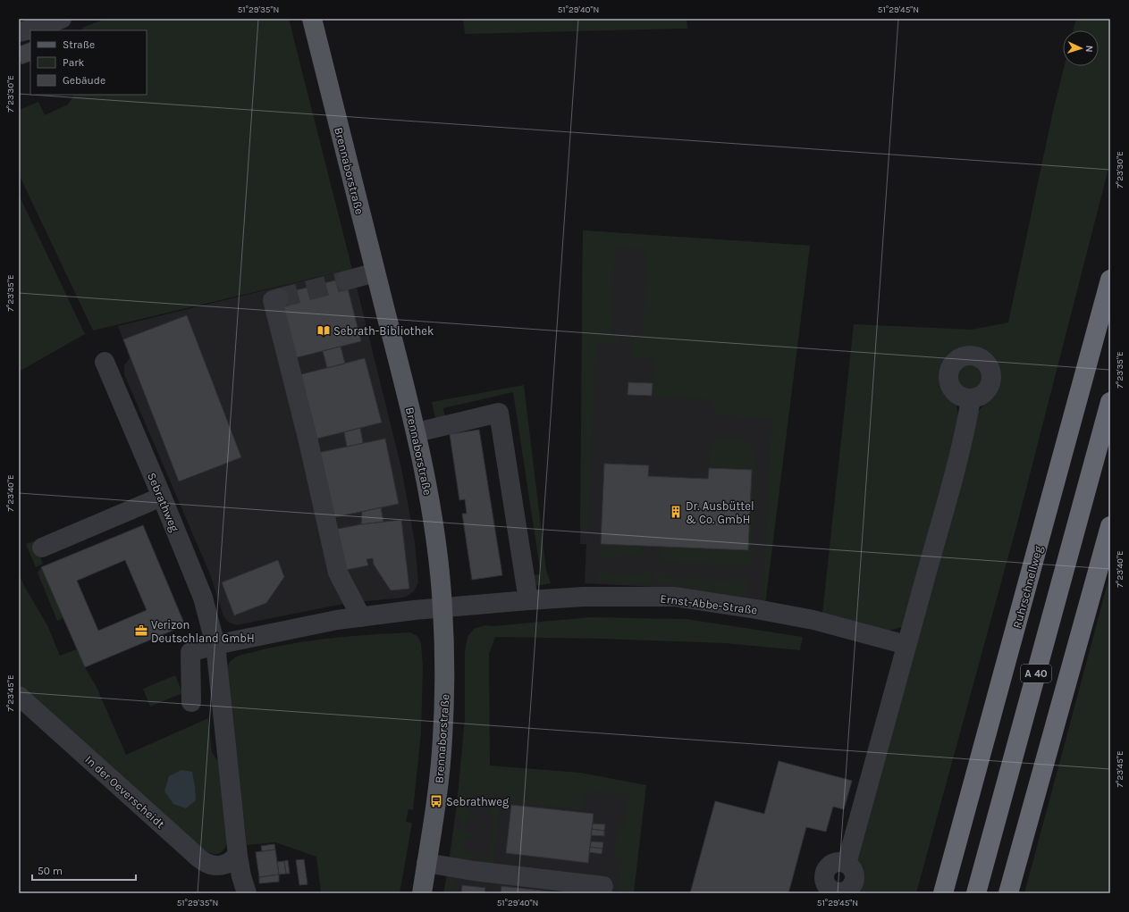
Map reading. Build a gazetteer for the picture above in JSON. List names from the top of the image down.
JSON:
{
  "streets": {
    "highway": ["Ruhrschnellweg", "A 40"],
    "main road": ["Brennaborstraße"],
    "street": ["Sebrathweg", "Ernst-Abbe-Straße", "In der Oeverscheidt"]
  },
  "crossings": [
    ["Brennaborstraße", "Ernst-Abbe-Straße"],
    ["Sebrathweg", "In der Oeverscheidt"]
  ],
  "places": {
    "library": ["Sebrath-Bibliothek"],
    "building": ["Dr. Ausbüttel & Co. GmbH"],
    "office": ["Verizon Deutschland GmbH"],
    "bus stop": ["Sebrathweg"]
  },
  "legend": ["Straße", "Park", "Gebäude"],
  "scale_bar": "50 m",
  "north": "right",
  "coordinates": [
    "51°29'35\"N",
    "51°29'40\"N",
    "51°29'45\"N",
    "7°23'30\"E",
    "7°23'35\"E",
    "7°23'40\"E",
    "7°23'45\"E"
  ]
}
